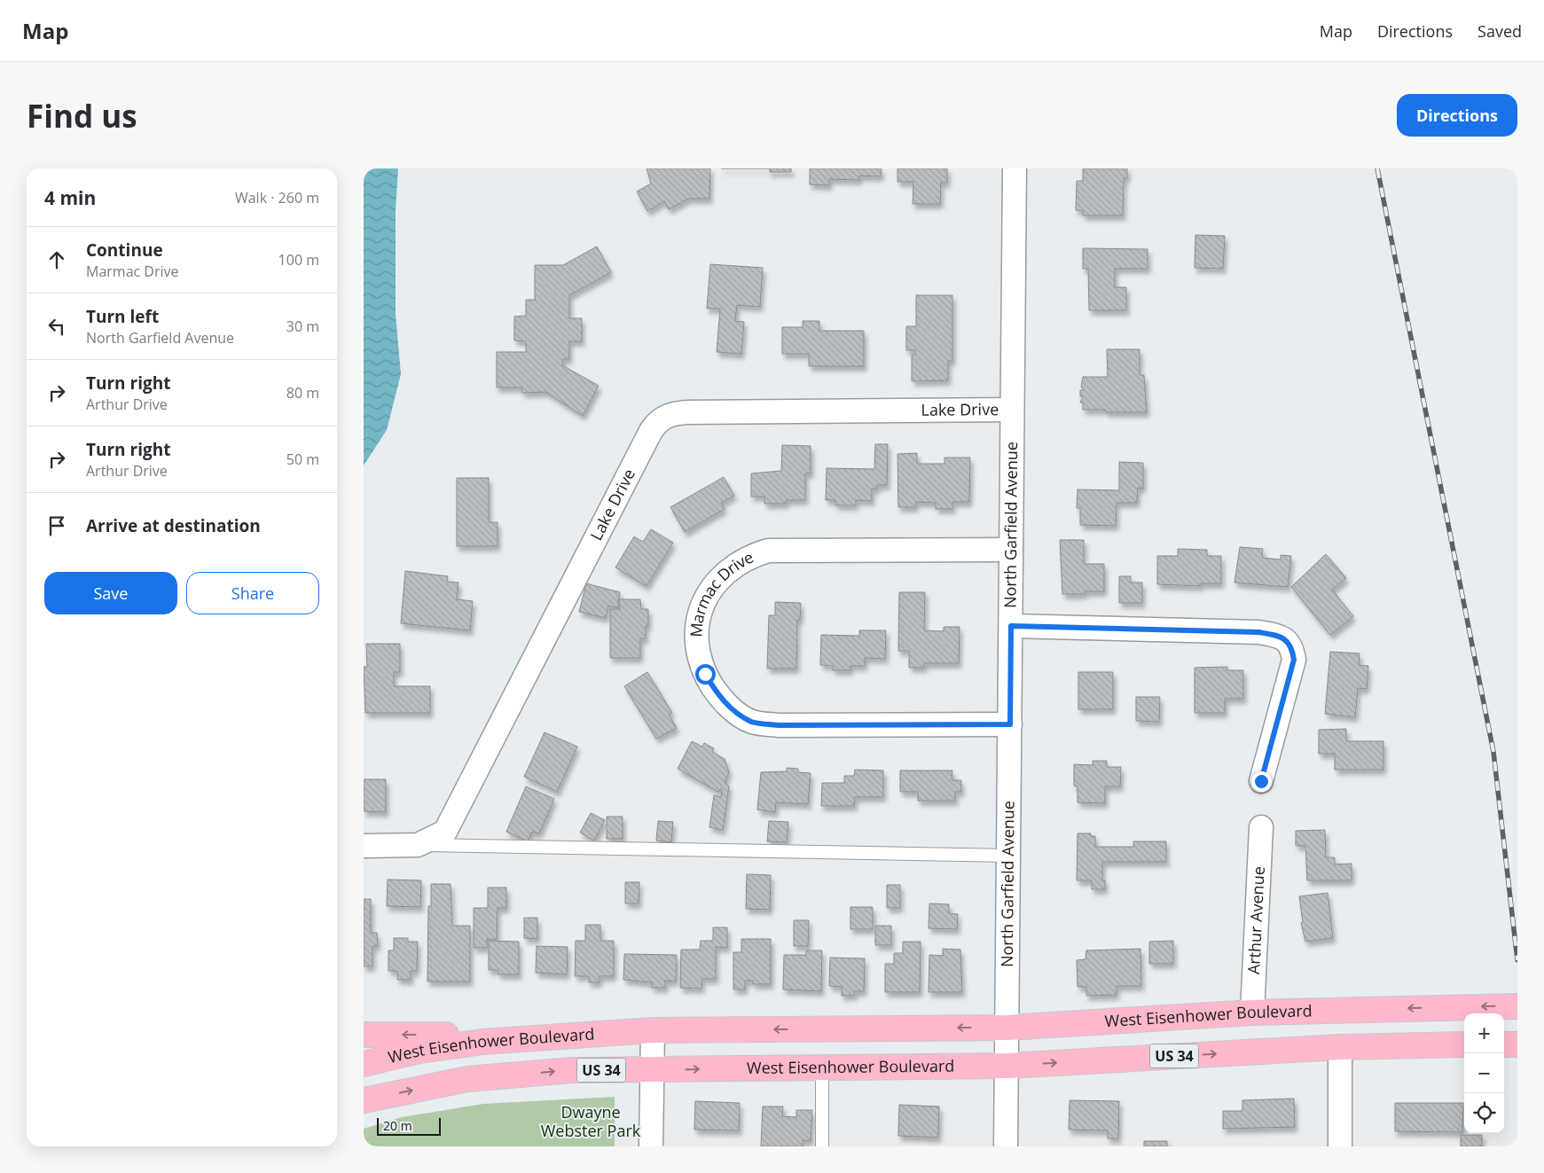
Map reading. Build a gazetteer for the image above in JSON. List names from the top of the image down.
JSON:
{
  "streets": {
    "highway": ["West Eisenhower Boulevard", "US 34"],
    "street": [
      "Lake Drive",
      "North Garfield Avenue",
      "Marmac Drive",
      "Arthur Avenue"
    ]
  },
  "crossings": [
    ["Lake Drive", "North Garfield Avenue"],
    ["North Garfield Avenue", "Marmac Drive"],
    ["North Garfield Avenue", "West Eisenhower Boulevard"],
    ["Arthur Avenue", "West Eisenhower Boulevard"],
    ["West Eisenhower Boulevard", "US 34"]
  ],
  "parks": ["Dwayne Webster Park"],
  "scale_bar": "20 m",
  "page": {
    "header": "Map",
    "nav": ["Map", "Directions", "Saved"],
    "buttons": [
      "Directions",
      ["Save", "Share"]
    ],
    "title": "Find us",
    "heading": ["4 min", "Walk · 260 m"],
    "list": [
      ["Continue", "Marmac Drive", "100 m"],
      ["Turn left", "North Garfield Avenue", "30 m"],
      ["Turn right", "Arthur Drive", "80 m"],
      ["Turn right", "Arthur Drive", "50 m"],
      "Arrive at destination"
    ],
    "map_buttons": ["+", "−"],
    "scale": "20 m"
  }
}
